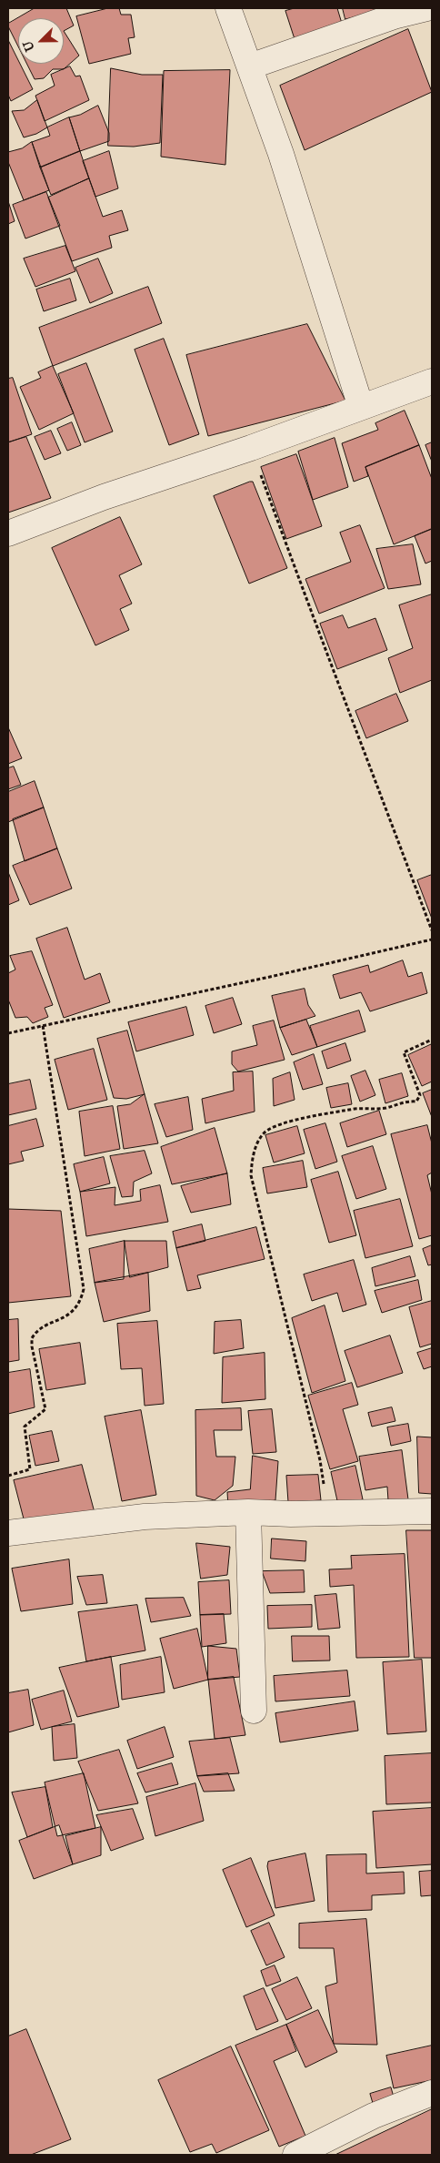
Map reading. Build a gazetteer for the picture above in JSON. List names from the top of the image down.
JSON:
{
  "north": "bottom left"
}
